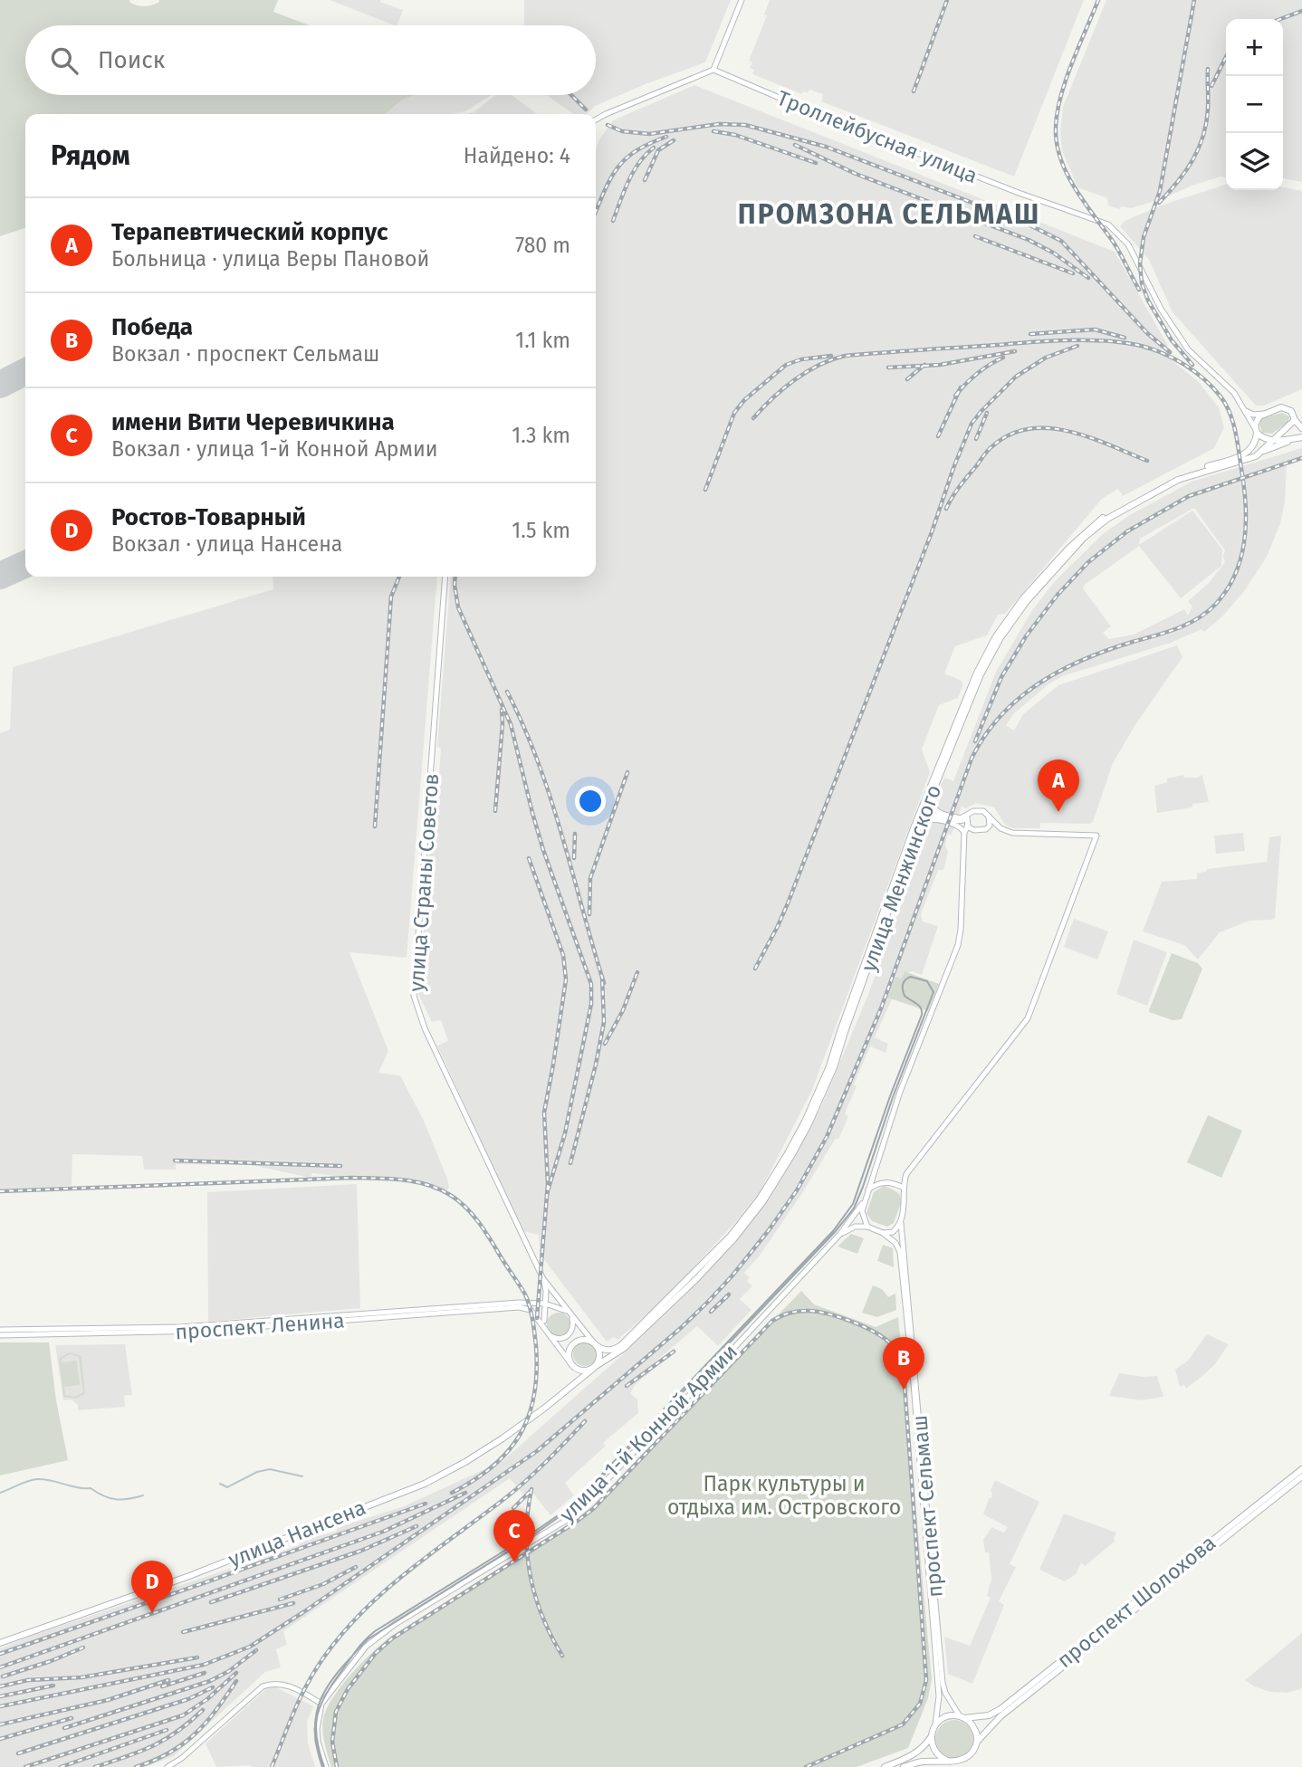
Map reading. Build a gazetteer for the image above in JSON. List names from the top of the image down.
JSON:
{
  "streets": {
    "main road": [
      "Троллейбусная улица",
      "улица Менжинского",
      "улица Страны Советов",
      "проспект Ленина",
      "улица 1-й Конной Армии",
      "проспект Сельмаш",
      "улица Нансена",
      "проспект Шолохова"
    ]
  },
  "crossings": [
    ["улица Менжинского", "улица Нансена"],
    ["улица 1-й Конной Армии", "проспект Сельмаш"],
    ["проспект Сельмаш", "проспект Шолохова"]
  ],
  "districts": ["ПРОМЗОНА СЕЛЬМАШ"],
  "parks": ["Парк культуры и отдыха им. Островского"],
  "page": {
    "map_buttons": ["+", "−"],
    "search": "Поиск",
    "heading": ["Рядом", "Найдено: 4"],
    "list": [
      {
        "mark": "A",
        "name": "Терапевтический корпус",
        "note": "Больница · улица Веры Пановой",
        "value": "780 m"
      },
      {
        "mark": "B",
        "name": "Победа",
        "note": "Вокзал · проспект Сельмаш",
        "value": "1.1 km"
      },
      {
        "mark": "C",
        "name": "имени Вити Черевичкина",
        "note": "Вокзал · улица 1-й Конной Армии",
        "value": "1.3 km"
      },
      {
        "mark": "D",
        "name": "Ростов-Товарный",
        "note": "Вокзал · улица Нансена",
        "value": "1.5 km"
      }
    ],
    "pins": [
      "A",
      "B",
      "C",
      "D"
    ]
  }
}
